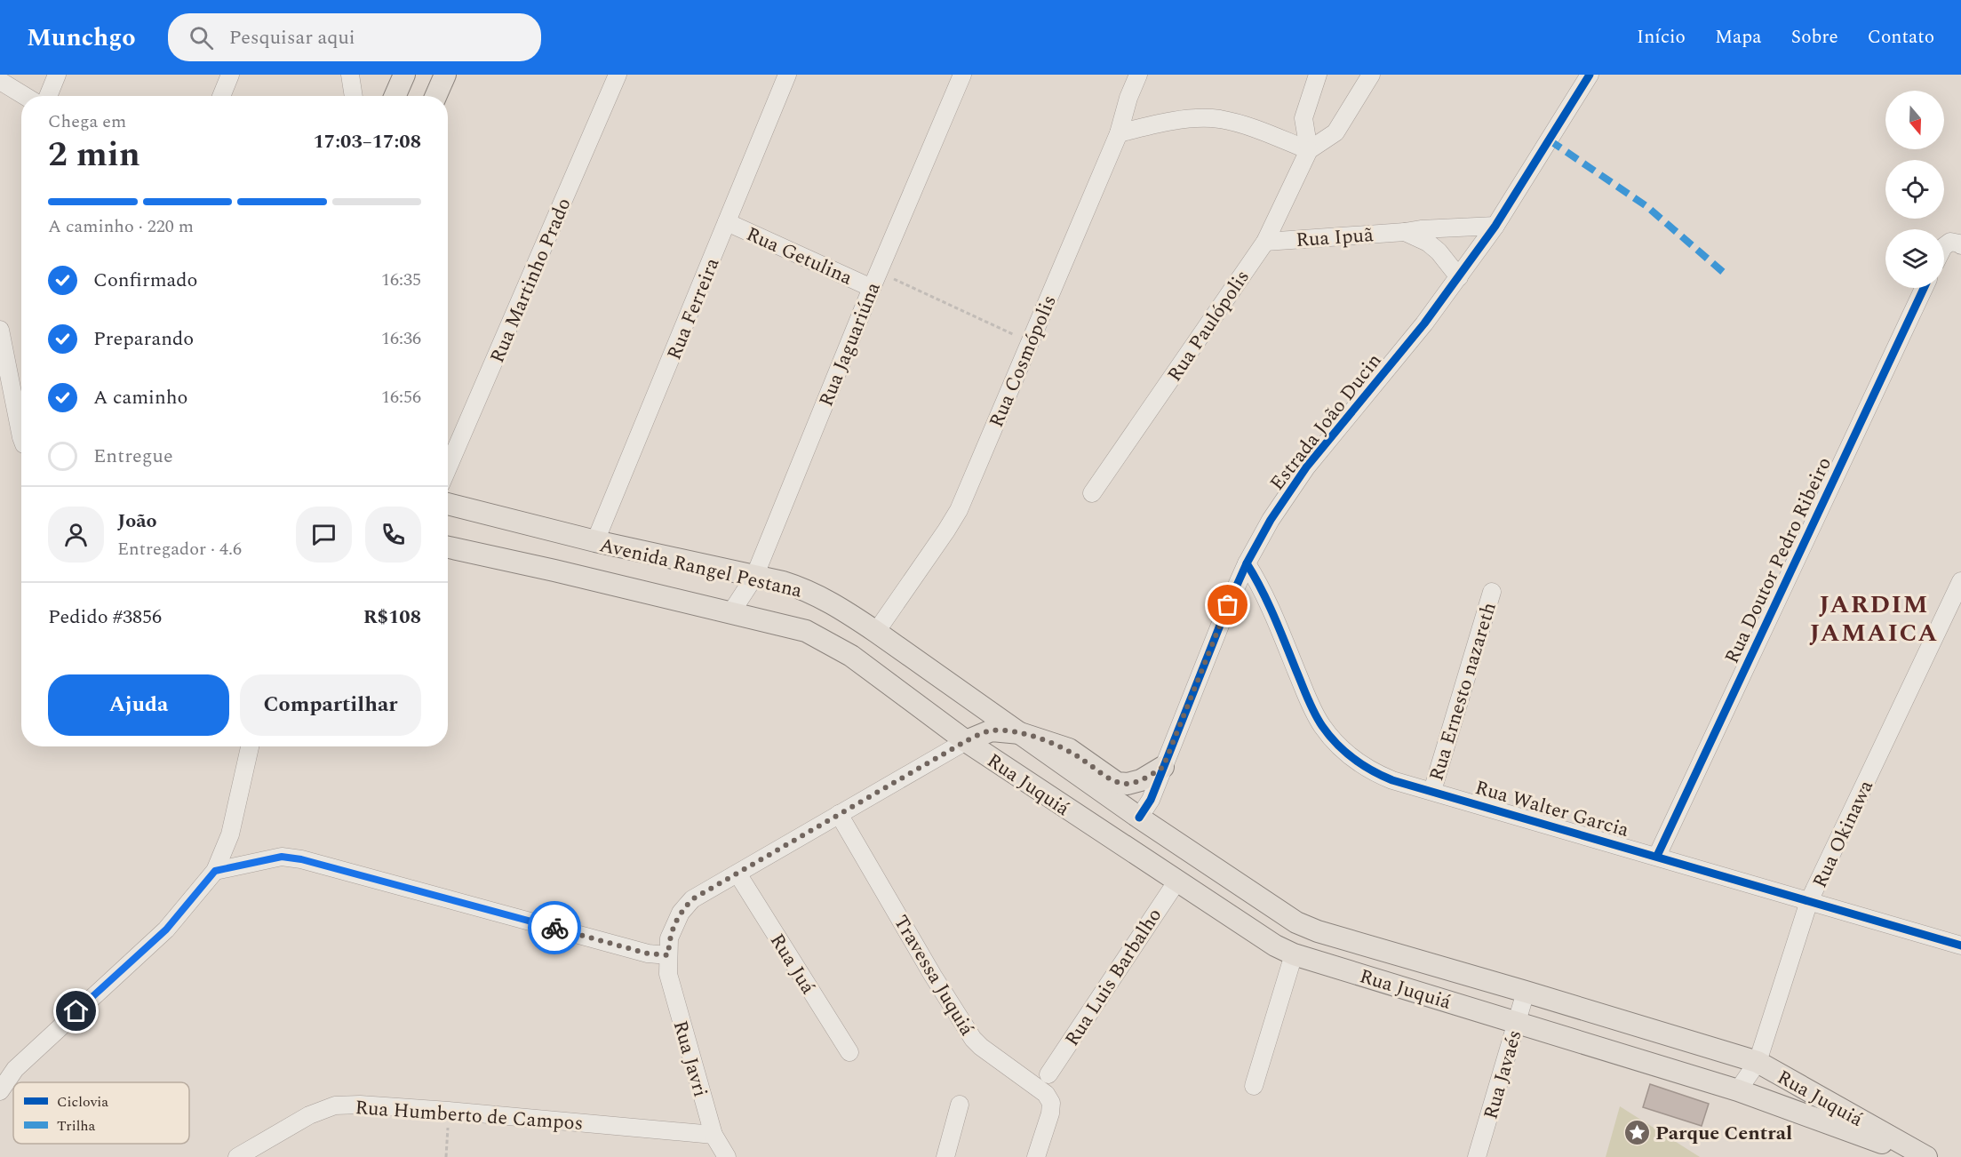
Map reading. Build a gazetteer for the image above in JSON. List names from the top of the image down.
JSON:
{
  "streets": {
    "main road": ["Avenida Rangel Pestana", "Rua Juquiá"],
    "street": [
      "Rua Ipuã",
      "Rua Getulina",
      "Rua Martinho Prado",
      "Rua Ferreira",
      "Rua Paulópolis",
      "Rua Jaguariúna",
      "Rua Cosmópolis",
      "Estrada João Ducin",
      "Rua Doutor Pedro Ribeiro",
      "Rua Ernesto nazareth",
      "Rua Walter Garcia",
      "Rua Okinawa",
      "Rua Juá",
      "Travessa Juquiá",
      "Rua Luis Barbalho",
      "Rua Javri",
      "Rua Javaés",
      "Rua Humberto de Campos"
    ]
  },
  "crossings": [
    ["Rua Ipuã", "Rua Paulópolis"],
    ["Rua Ipuã", "Estrada João Ducin"],
    ["Rua Getulina", "Rua Ferreira"],
    ["Rua Getulina", "Rua Jaguariúna"],
    ["Rua Ferreira", "Avenida Rangel Pestana"],
    ["Rua Jaguariúna", "Avenida Rangel Pestana"],
    ["Rua Cosmópolis", "Avenida Rangel Pestana"],
    ["Estrada João Ducin", "Rua Juquiá"],
    ["Estrada João Ducin", "Rua Walter Garcia"],
    ["Rua Doutor Pedro Ribeiro", "Rua Walter Garcia"],
    ["Avenida Rangel Pestana", "Rua Juquiá"],
    ["Rua Ernesto nazareth", "Rua Walter Garcia"],
    ["Rua Juquiá", "Rua Okinawa"],
    ["Rua Juquiá", "Rua Juá"],
    ["Rua Juquiá", "Travessa Juquiá"],
    ["Rua Juquiá", "Rua Luis Barbalho"],
    ["Rua Juquiá", "Rua Javri"],
    ["Rua Juquiá", "Rua Javaés"],
    ["Rua Walter Garcia", "Rua Okinawa"],
    ["Rua Javri", "Rua Humberto de Campos"]
  ],
  "districts": ["JARDIM JAMAICA"],
  "places": {
    "place": ["Parque Central"]
  },
  "legend": ["Ciclovia", "Trilha"],
  "north": "bottom",
  "page": {
    "header": "Munchgo",
    "search": "Pesquisar aqui",
    "nav": [
      "Início",
      "Mapa",
      "Sobre",
      "Contato"
    ],
    "heading": ["2 min", "Chega em", "17:03–17:08"],
    "panel": [
      "João",
      "Entregador · 4.6",
      "Pedido #3856",
      "R$108"
    ],
    "bar": "A caminho · 220 m",
    "list": [
      ["Confirmado", "16:35"],
      ["Preparando", "16:36"],
      ["A caminho", "16:56"],
      "Entregue"
    ],
    "buttons": ["Ajuda", "Compartilhar"]
  }
}
